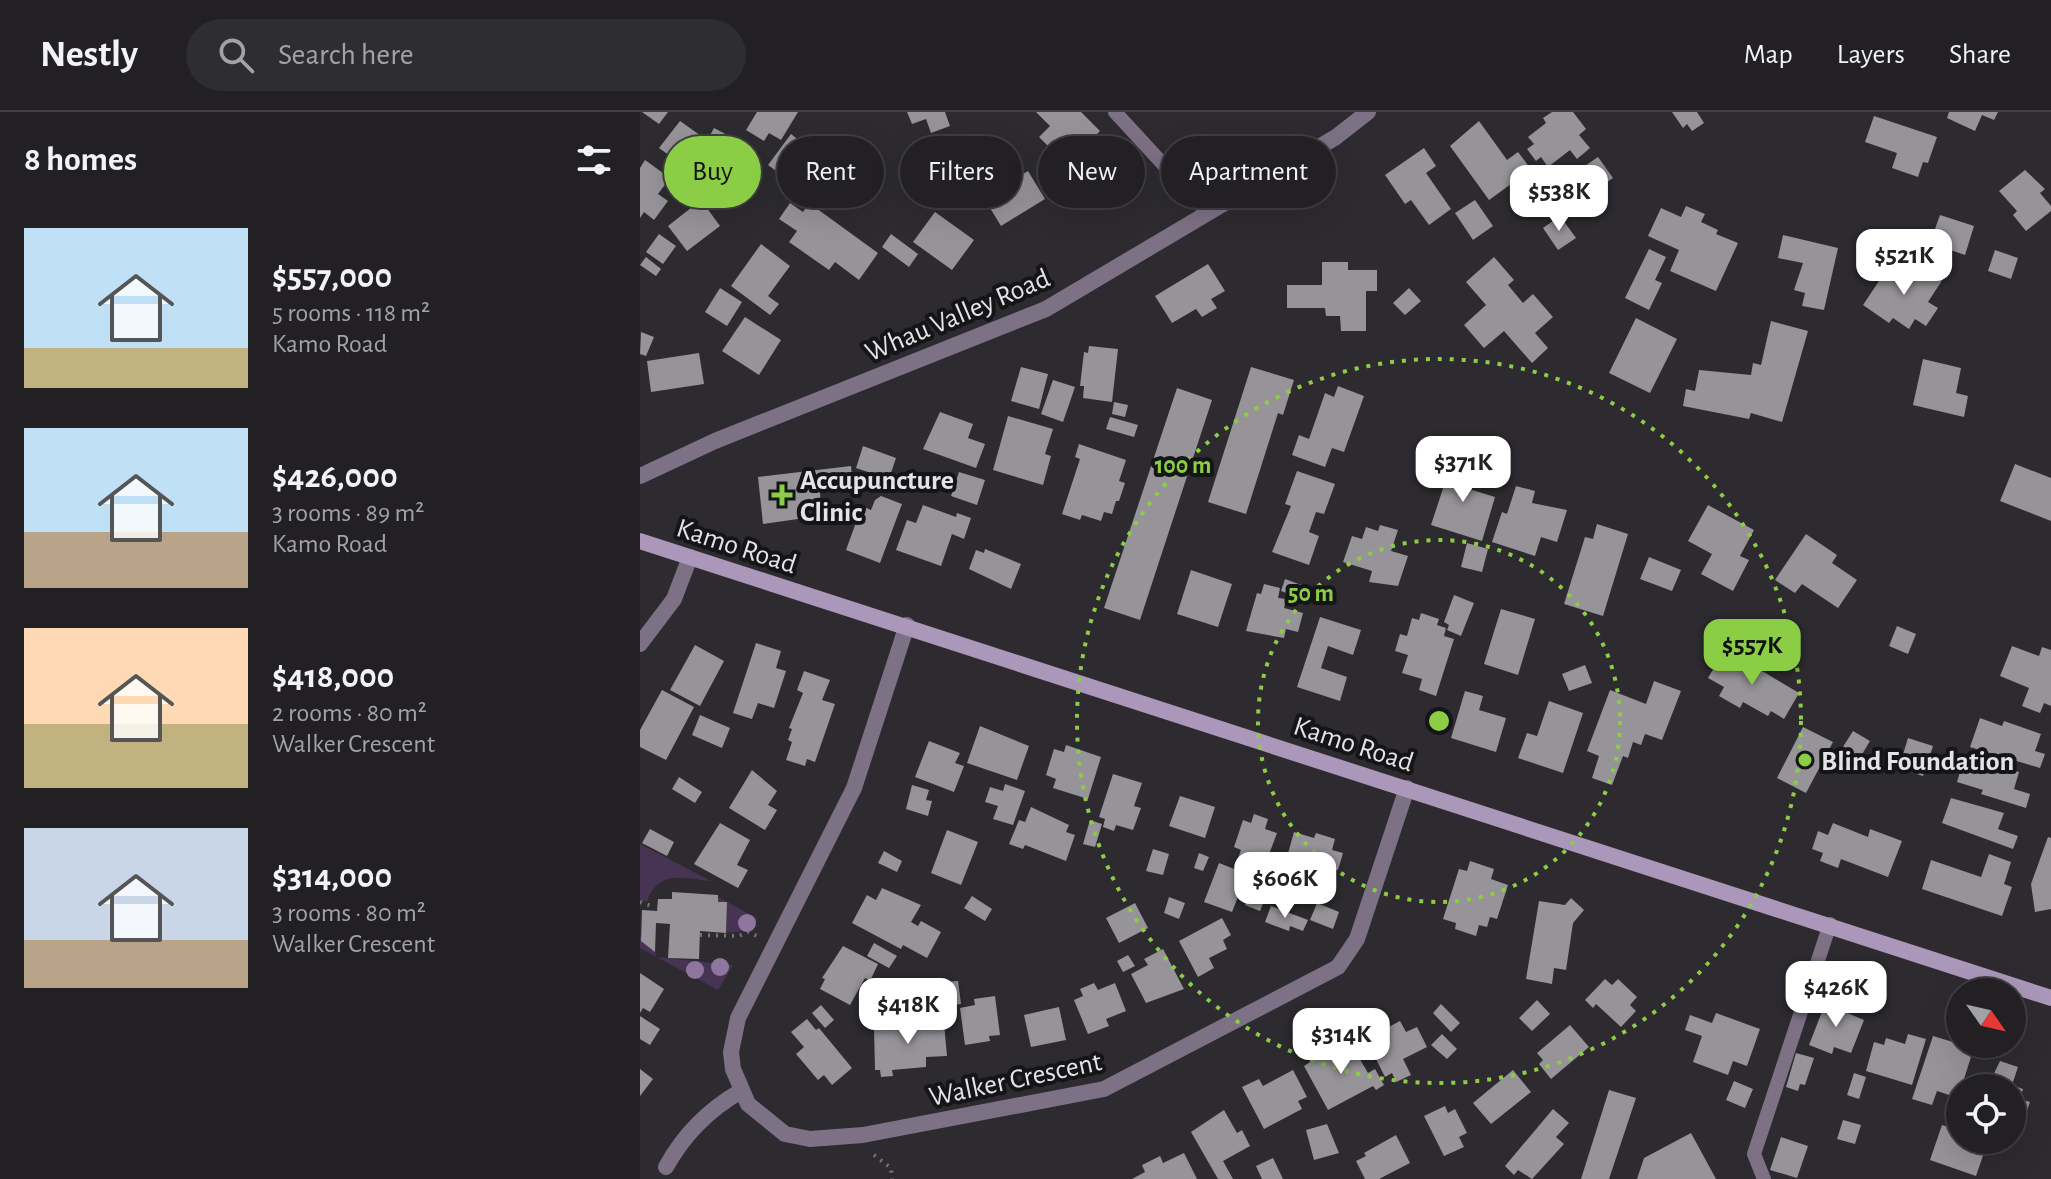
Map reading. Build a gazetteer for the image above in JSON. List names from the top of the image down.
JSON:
{
  "streets": {
    "main road": ["Kamo Road"],
    "street": ["Whau Valley Road", "Walker Crescent"]
  },
  "crossings": [
    ["Kamo Road", "Walker Crescent"]
  ],
  "places": {
    "health": ["Accupuncture Clinic"],
    "other": ["Blind Foundation"]
  },
  "north": "bottom right",
  "page": {
    "header": "Nestly",
    "search": "Search here",
    "nav": ["Map", "Layers", "Share"],
    "heading": "8 homes",
    "chip": [
      "Buy",
      "Rent",
      "Filters",
      "New",
      "Apartment"
    ],
    "price": [
      "$538K",
      "$521K",
      "$371K",
      "$557K",
      "$606K",
      "$426K",
      "$418K",
      "$314K"
    ],
    "list": [
      {
        "name": "$557,000",
        "note": "5 rooms · 118 m² · Kamo Road"
      },
      {
        "name": "$426,000",
        "note": "3 rooms · 89 m² · Kamo Road"
      },
      {
        "name": "$418,000",
        "note": "2 rooms · 80 m² · Walker Crescent"
      },
      {
        "name": "$314,000",
        "note": "3 rooms · 80 m² · Walker Crescent"
      }
    ]
  },
  "rings": ["100 m", "50 m"]
}
